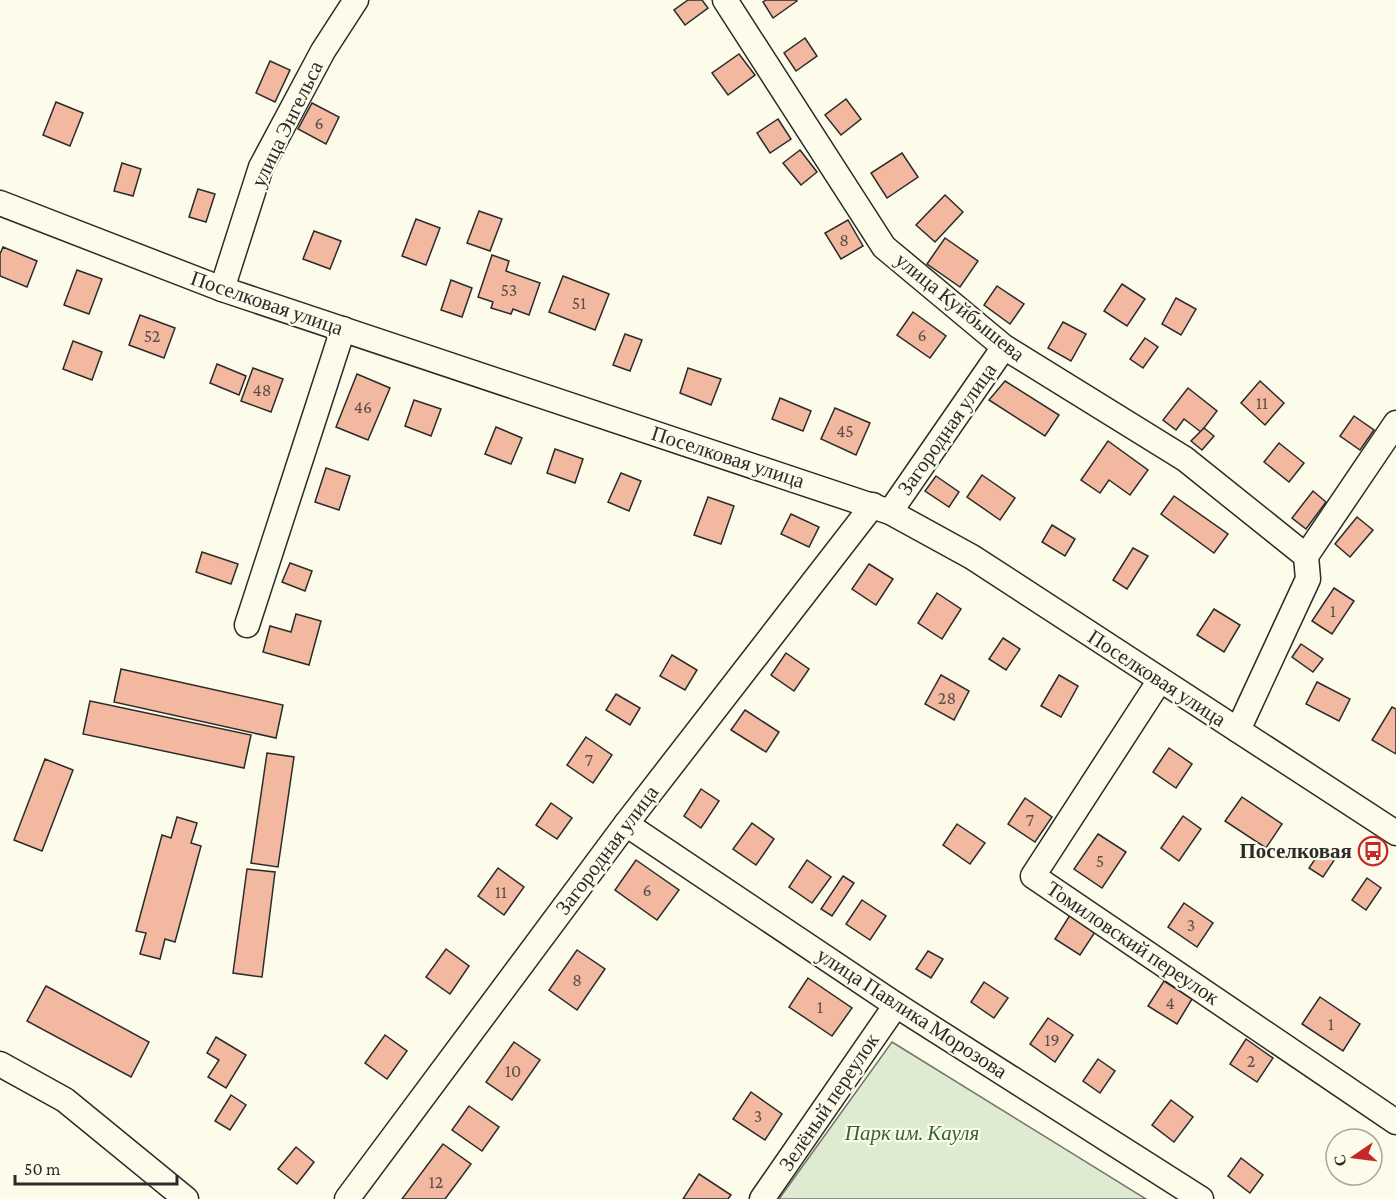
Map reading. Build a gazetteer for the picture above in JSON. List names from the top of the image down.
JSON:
{
  "streets": {
    "street": [
      "улица Энгельса",
      "Поселковая улица",
      "улица Куйбышева",
      "Загородная улица",
      "Томиловский переулок",
      "улица Павлика Морозова",
      "Зелёный переулок"
    ]
  },
  "crossings": [
    ["улица Энгельса", "Поселковая улица"],
    ["Поселковая улица", "Загородная улица"],
    ["Поселковая улица", "Томиловский переулок"],
    ["улица Куйбышева", "Загородная улица"],
    ["Загородная улица", "улица Павлика Морозова"],
    ["улица Павлика Морозова", "Зелёный переулок"]
  ],
  "parks": ["Парк им. Кауля"],
  "places": {
    "bus stop": ["Поселковая"]
  },
  "house_numbers": [
    "6",
    "8",
    "53",
    "51",
    "6",
    "52",
    "48",
    "11",
    "46",
    "45",
    "1",
    "28",
    "7",
    "7",
    "5",
    "6",
    "11",
    "3",
    "8",
    "4",
    "1",
    "1",
    "19",
    "2",
    "10",
    "3",
    "12"
  ],
  "scale_bar": "50 m",
  "north": "left"
}
